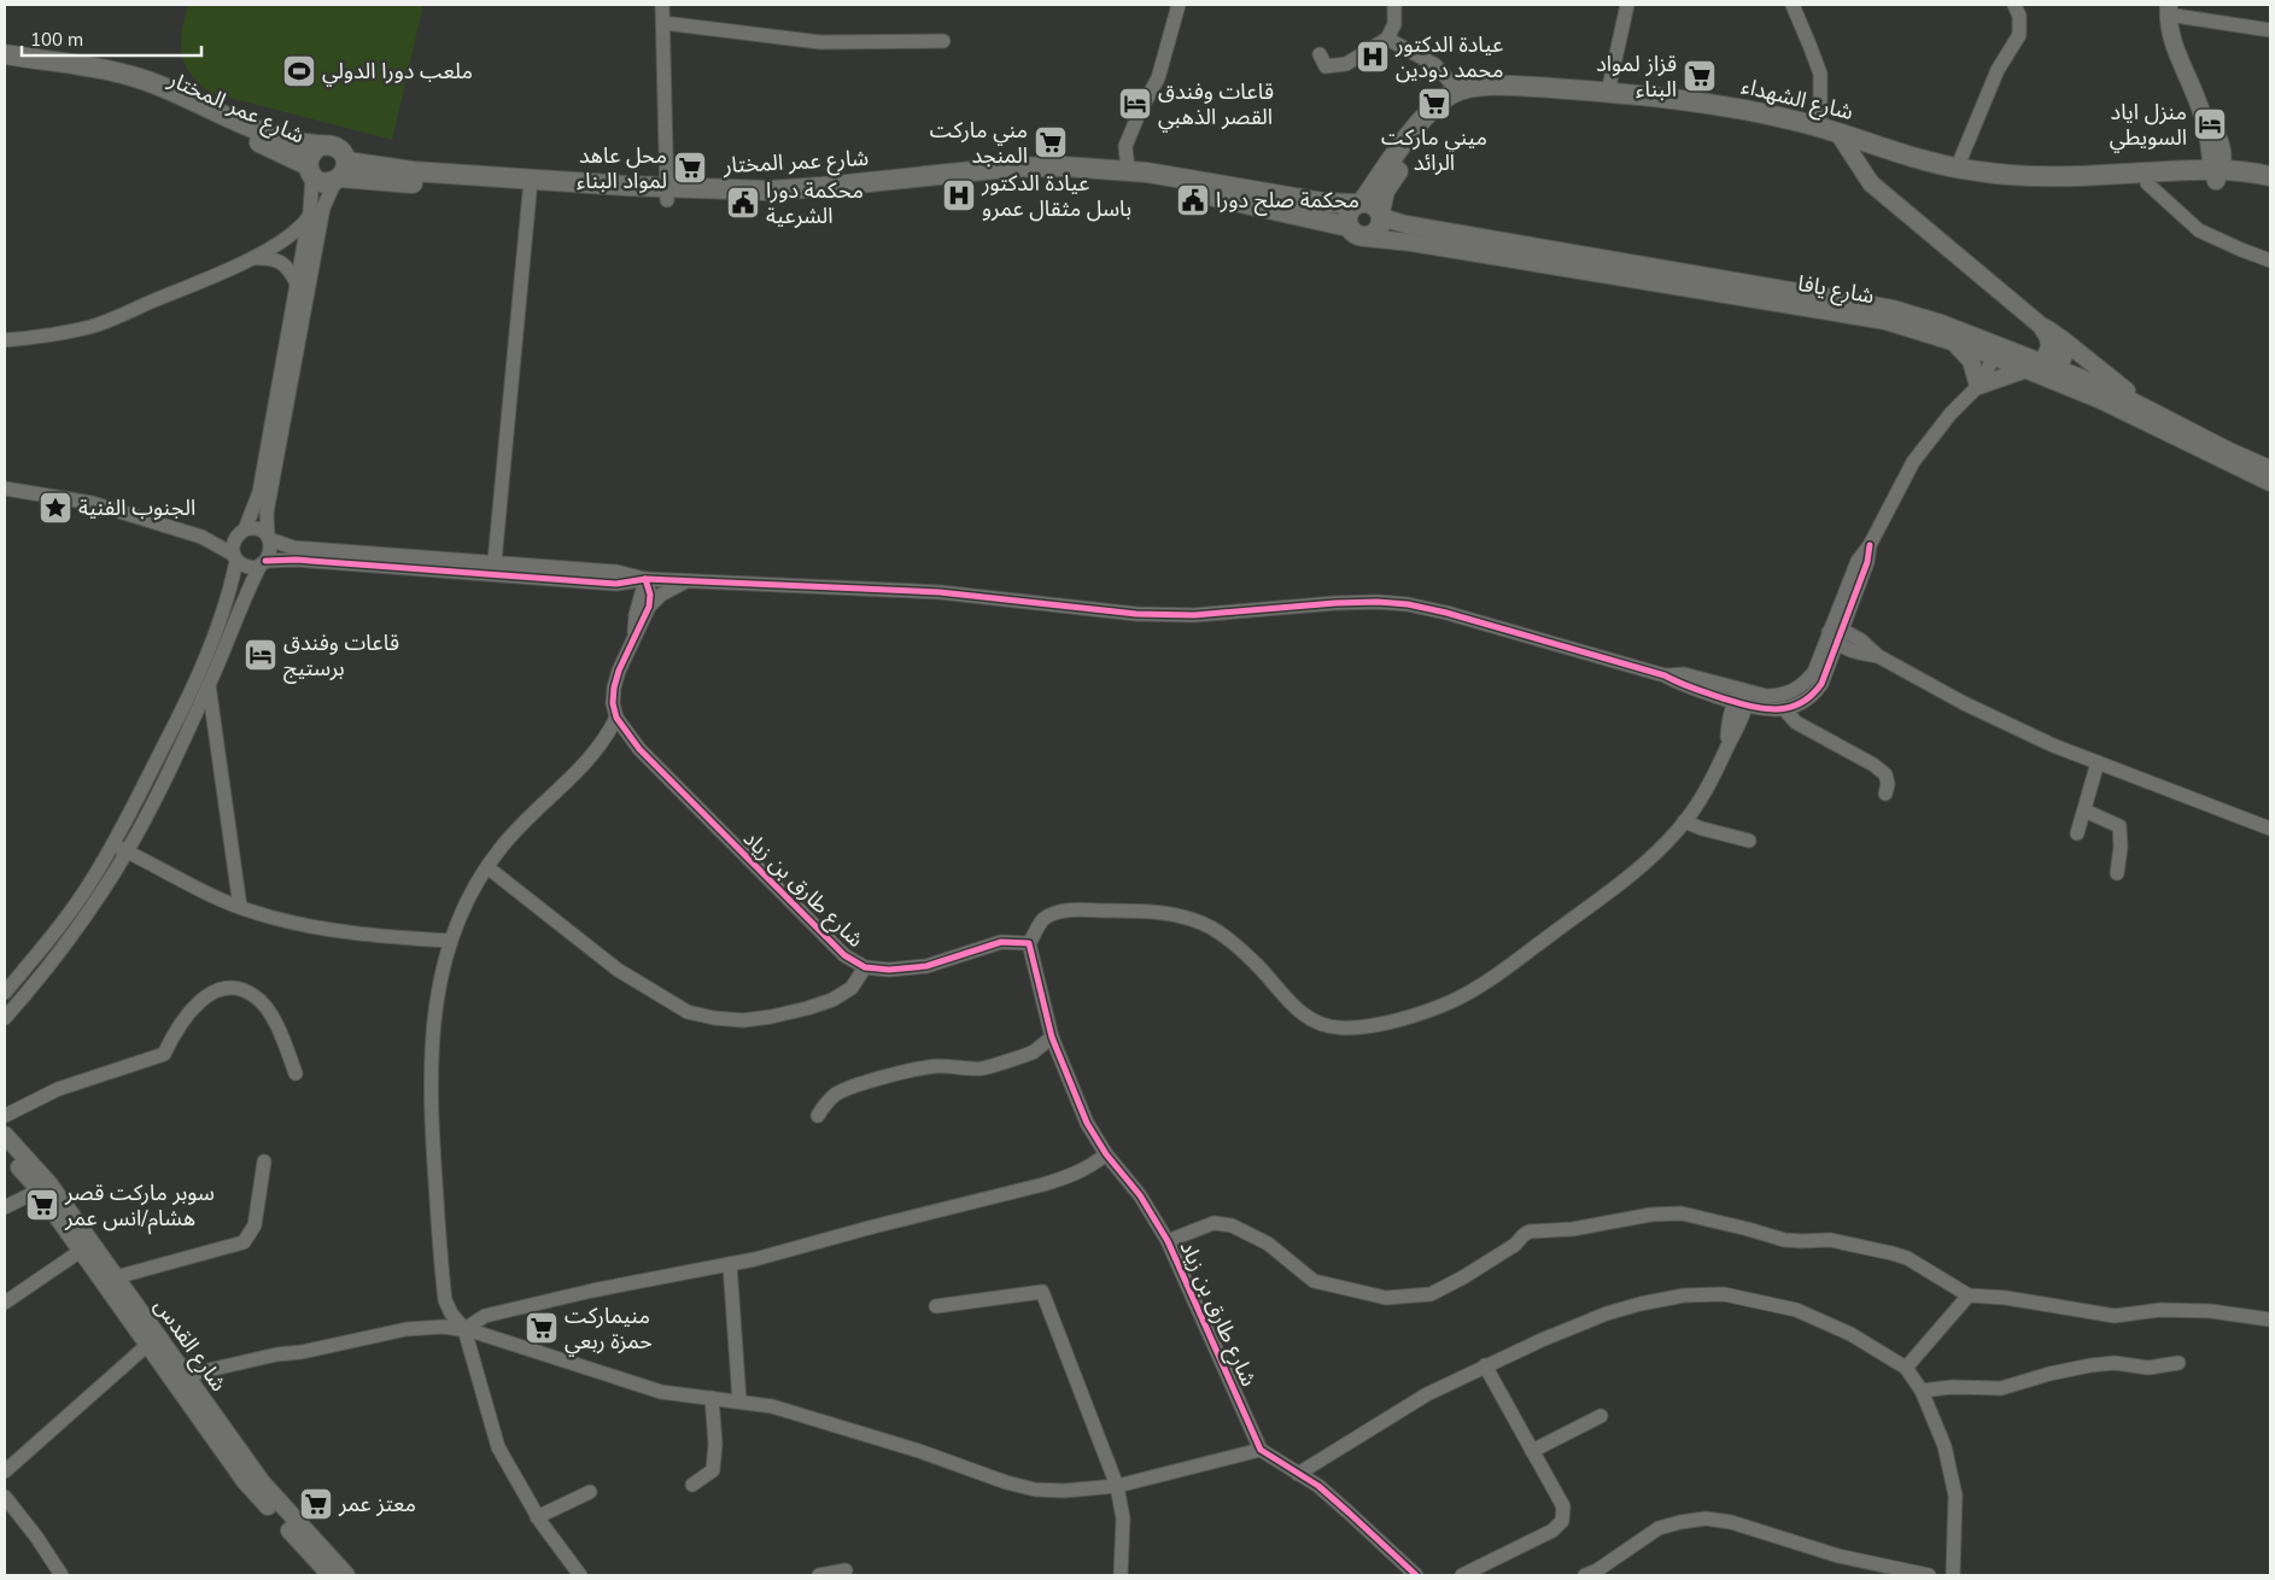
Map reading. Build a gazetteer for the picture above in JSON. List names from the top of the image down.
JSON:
{
  "streets": {
    "main road": ["شارع الشهداء", "شارع عمر المختار"],
    "street": ["شارع يافا", "شارع طارق بن زياد", "شارع القدس"]
  },
  "crossings": [
    ["شارع الشهداء", "شارع عمر المختار"],
    ["شارع الشهداء", "شارع يافا"],
    ["شارع عمر المختار", "شارع يافا"]
  ],
  "places": {
    "hospital": ["عيادة الدكتور محمد دودين", "عيادة الدكتور باسل مثقال عمرو"],
    "sports": ["ملعب دورا الدولي"],
    "supermarket": [
      "قزاز لمواد البناء",
      "ميني ماركت الرائد",
      "مني ماركت المنجد",
      "محل عاهد لمواد البناء",
      "سوبر ماركت قصر هشام/انس عمر",
      "منيماركت حمزة ربعي",
      "معتز عمر"
    ],
    "hotel": ["قاعات وفندق القصر الذهبي", "منزل اياد السويطي", "قاعات وفندق برستيج"],
    "public building": ["محكمة صلح دورا", "محكمة دورا الشرعية"],
    "place": ["الجنوب الفنية"]
  },
  "scale_bar": "100 m"
}
